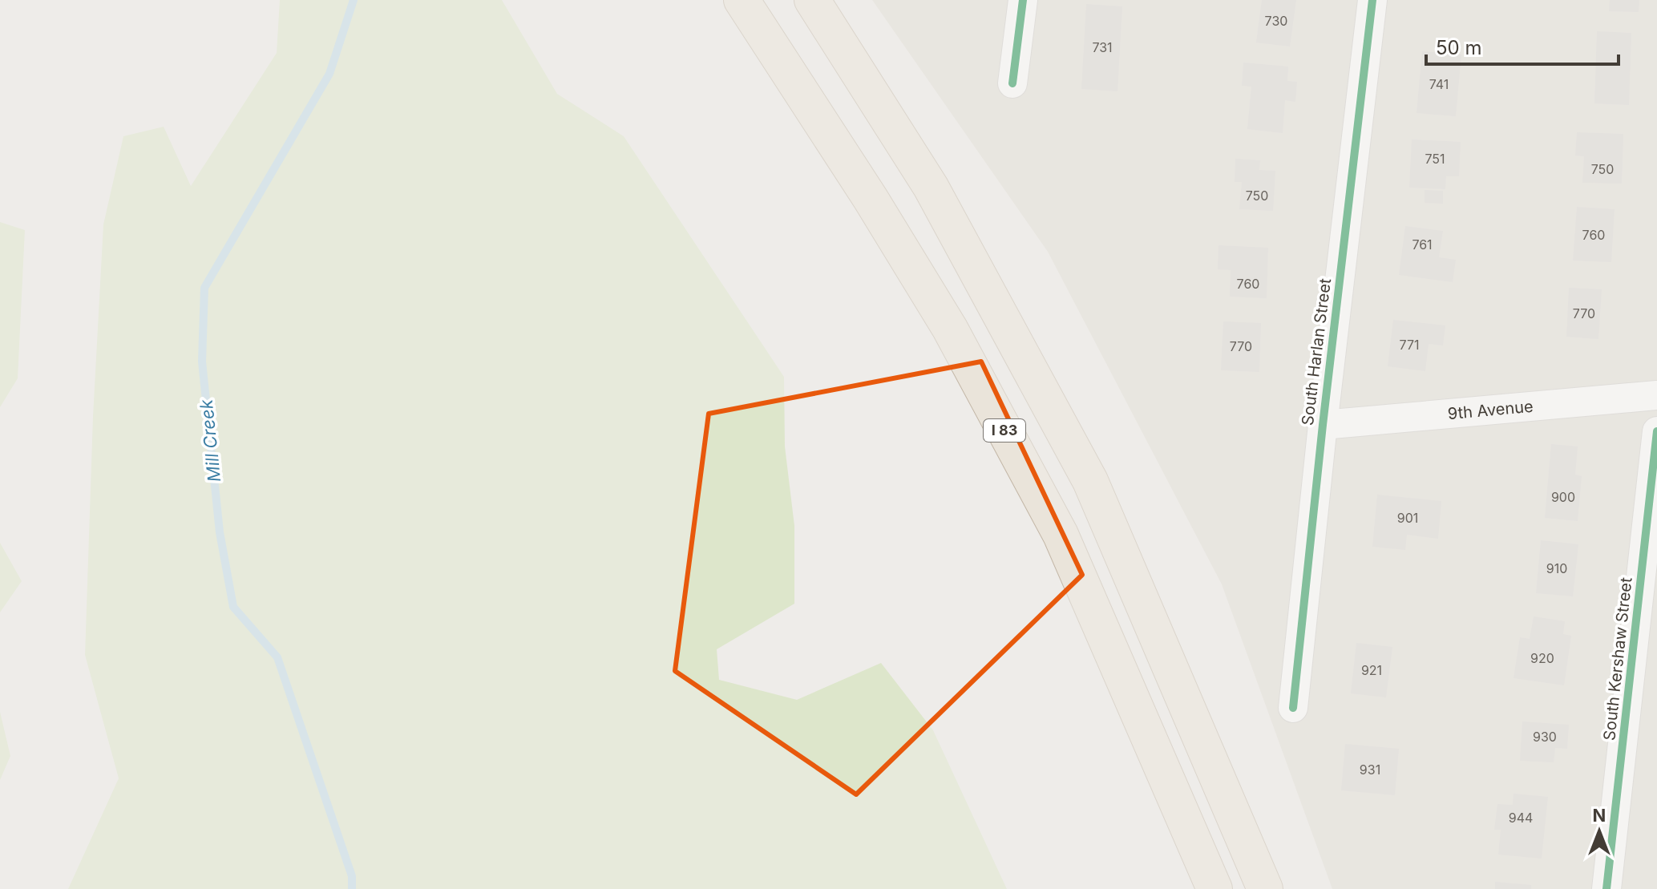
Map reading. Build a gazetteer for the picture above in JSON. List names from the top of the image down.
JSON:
{
  "streets": {
    "highway": ["I 83"],
    "street": ["South Harlan Street", "9th Avenue", "South Kershaw Street"]
  },
  "crossings": [
    ["South Harlan Street", "9th Avenue"]
  ],
  "water": ["Mill Creek"],
  "house_numbers": [
    "730",
    "731",
    "741",
    "751",
    "750",
    "750",
    "760",
    "761",
    "760",
    "770",
    "771",
    "770",
    "900",
    "901",
    "910",
    "920",
    "921",
    "930",
    "931",
    "944"
  ],
  "scale_bar": "50 m",
  "north": "top"
}
